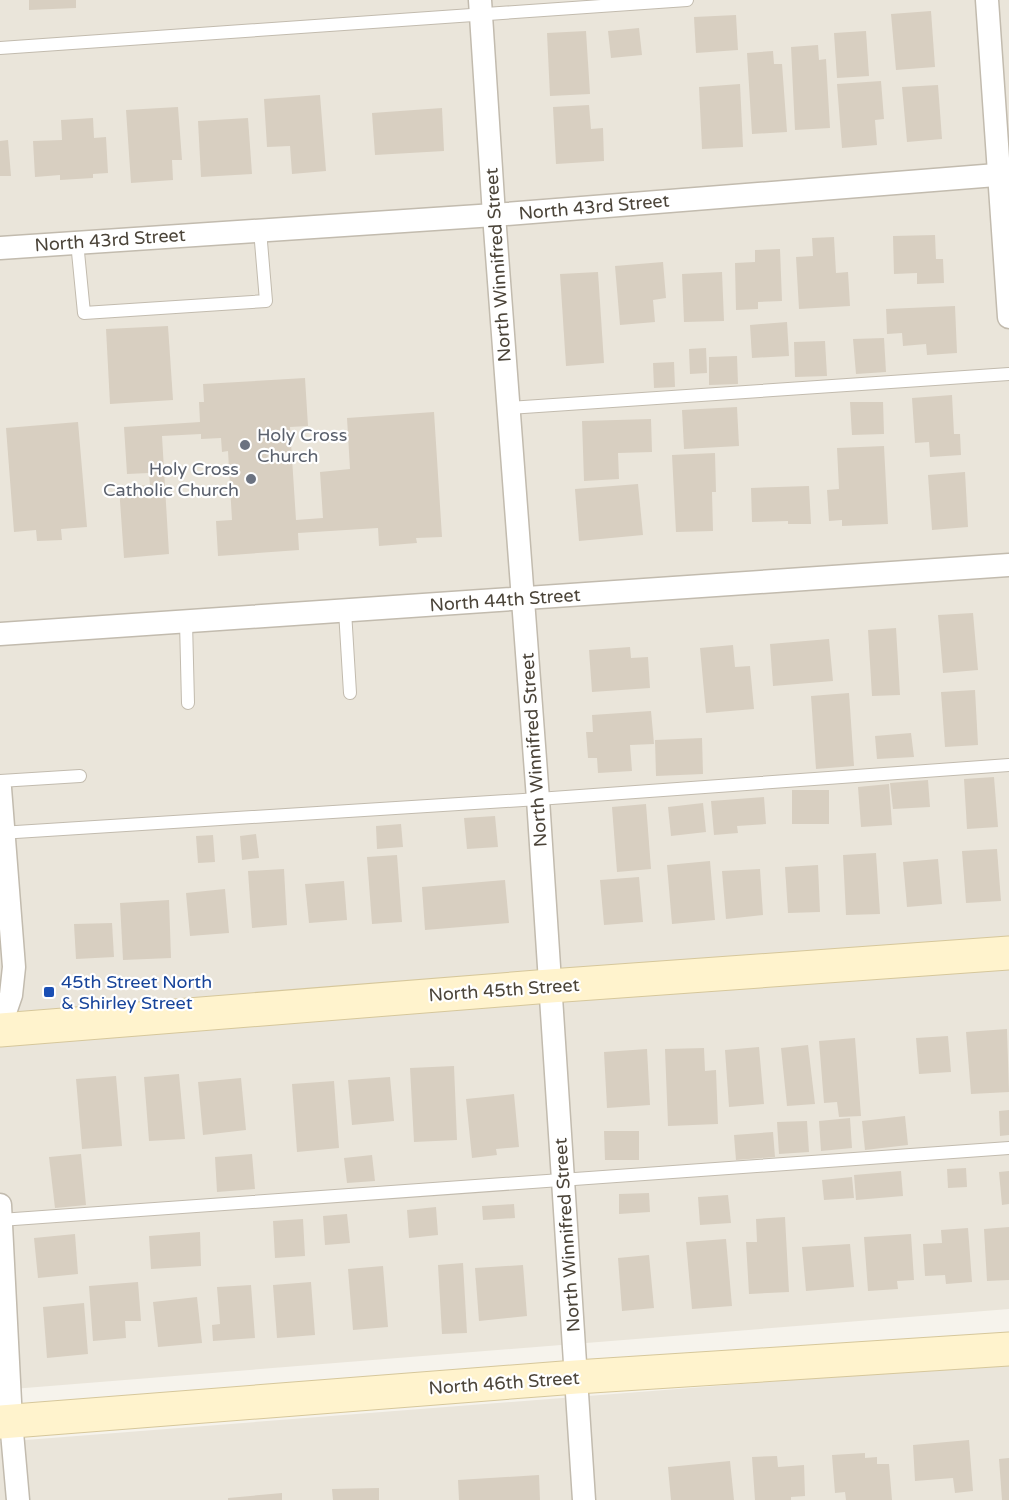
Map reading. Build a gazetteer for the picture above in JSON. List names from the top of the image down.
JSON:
{
  "streets": {
    "street": [
      "North 43rd Street",
      "North Winnifred Street",
      "North 44th Street",
      "North 45th Street",
      "North 46th Street"
    ]
  },
  "crossings": [
    ["North 43rd Street", "North Winnifred Street"],
    ["North Winnifred Street", "North 44th Street"],
    ["North Winnifred Street", "North 45th Street"],
    ["North Winnifred Street", "North 46th Street"]
  ],
  "places": {
    "other": ["Holy Cross Church", "Holy Cross Catholic Church"],
    "transit": ["45th Street North & Shirley Street"]
  }
}
